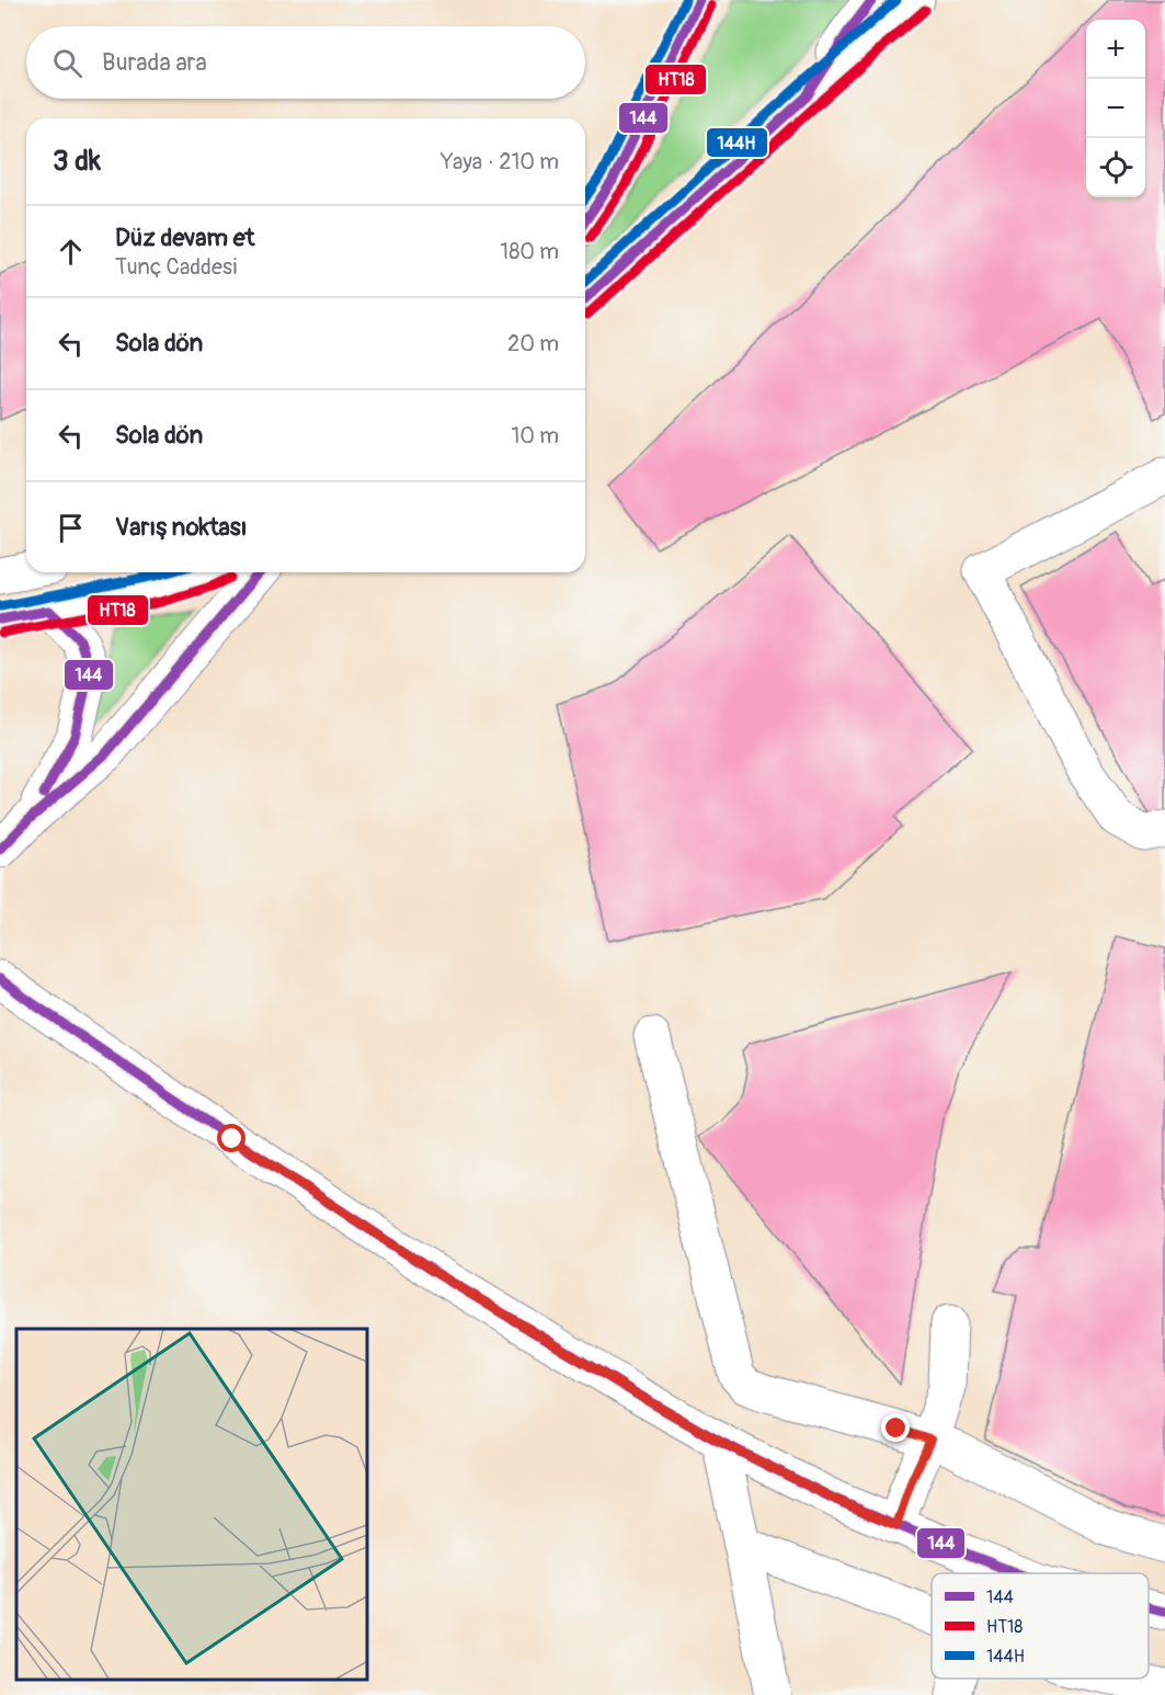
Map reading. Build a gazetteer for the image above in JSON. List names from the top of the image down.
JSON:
{
  "lines": ["transit line 144", "transit line 144H", "transit line HT18"],
  "legend": ["144", "HT18", "144H"],
  "page": {
    "map_buttons": ["+", "−"],
    "search": "Burada ara",
    "heading": ["3 dk", "Yaya · 210 m"],
    "list": [
      ["Düz devam et", "Tunç Caddesi", "180 m"],
      ["Sola dön", "20 m"],
      ["Sola dön", "10 m"],
      "Varış noktası"
    ]
  }
}
